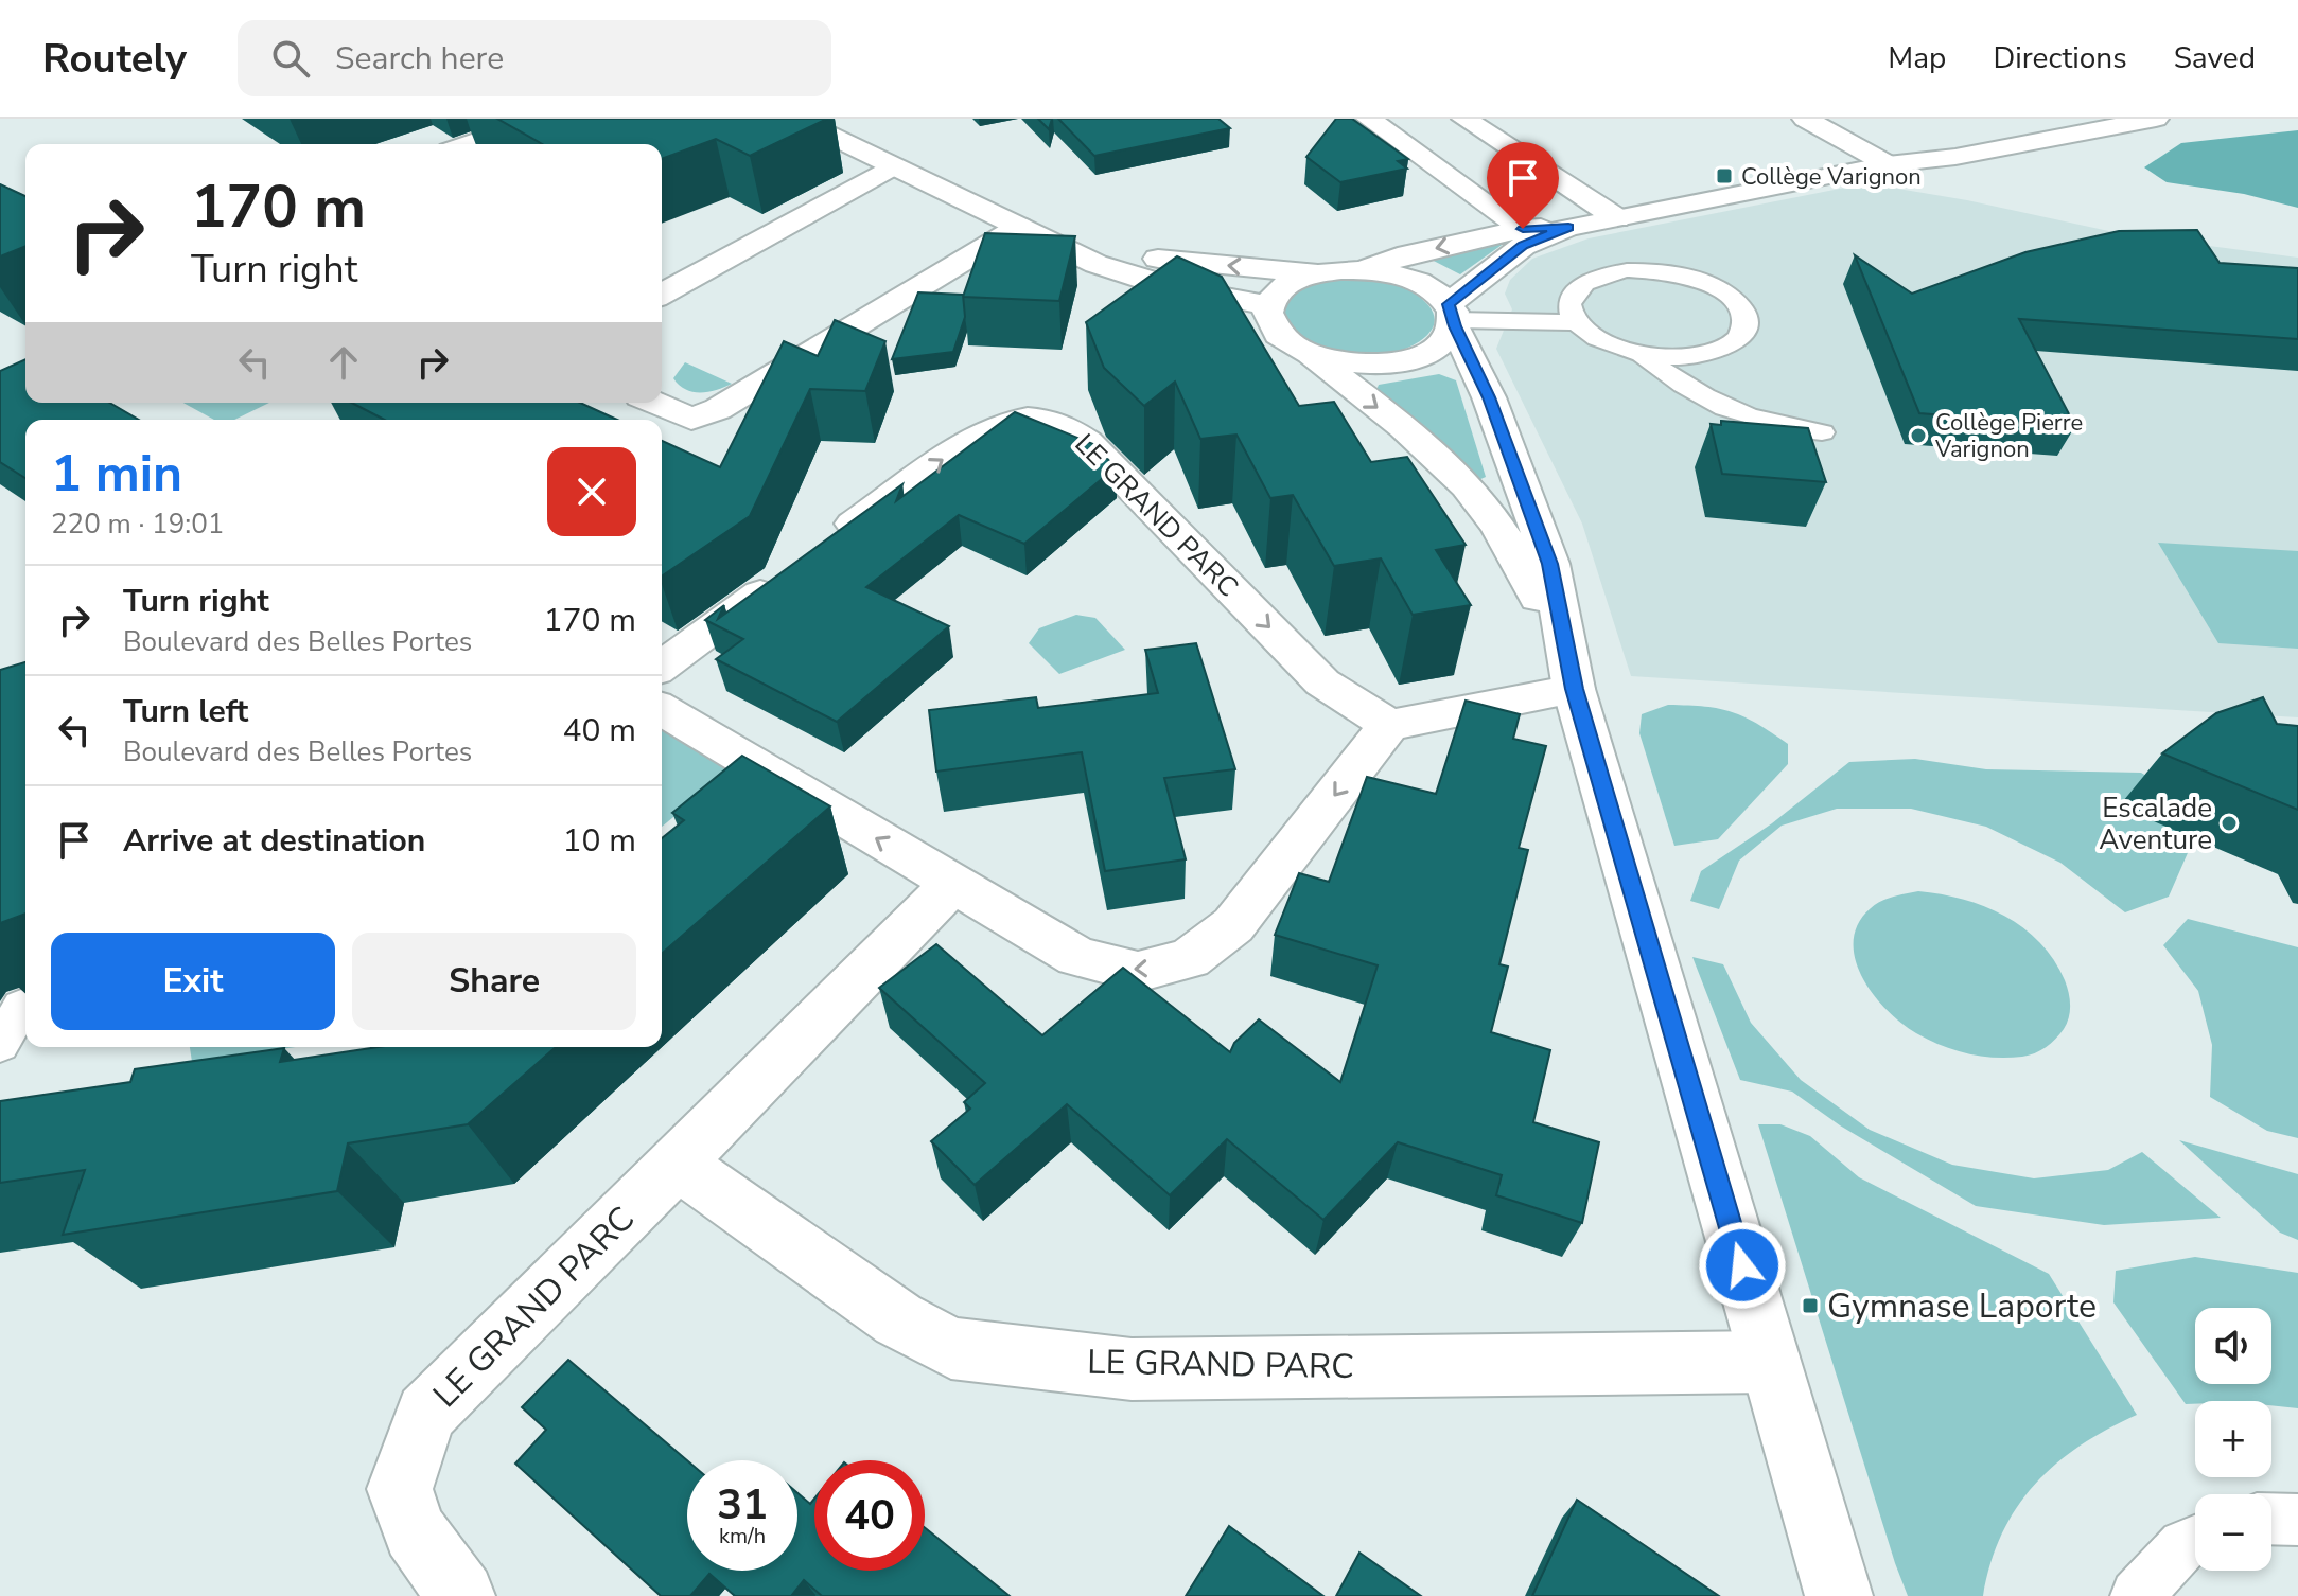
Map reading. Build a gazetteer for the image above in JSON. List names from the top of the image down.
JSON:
{
  "streets": {
    "street": ["LE GRAND PARC"]
  },
  "places": {
    "transit": ["Collège Varignon", "Gymnase Laporte"],
    "other": ["Collège Pierre Varignon", "Escalade Aventure"]
  },
  "page": {
    "header": "Routely",
    "search": "Search here",
    "nav": ["Map", "Directions", "Saved"],
    "turn": ["170 m", "Turn right"],
    "heading": ["1 min", "220 m · 19:01"],
    "list": [
      {
        "name": "Turn right",
        "note": "Boulevard des Belles Portes",
        "value": "170 m"
      },
      {
        "name": "Turn left",
        "note": "Boulevard des Belles Portes",
        "value": "40 m"
      },
      {
        "name": "Arrive at destination",
        "value": "10 m"
      }
    ],
    "buttons": ["Exit", "Share"],
    "map_buttons": ["+", "−"],
    "speed": "31 km/h",
    "limit": "40"
  }
}
